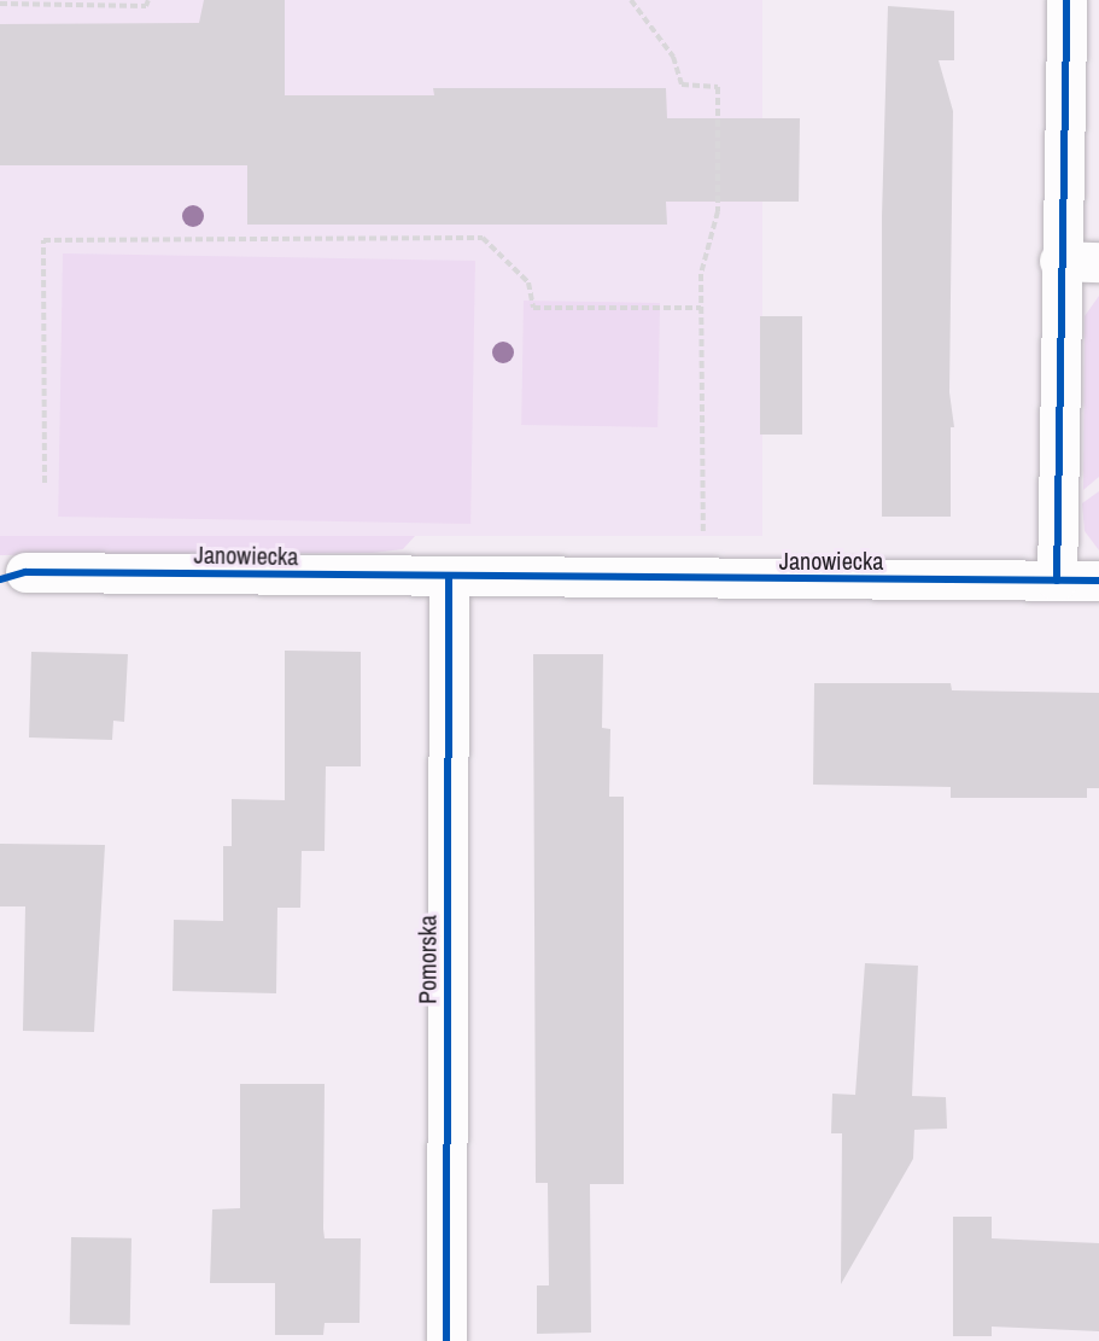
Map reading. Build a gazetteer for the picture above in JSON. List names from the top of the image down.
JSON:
{
  "streets": {
    "street": ["Janowiecka", "Pomorska"]
  },
  "crossings": [
    ["Janowiecka", "Pomorska"]
  ]
}
